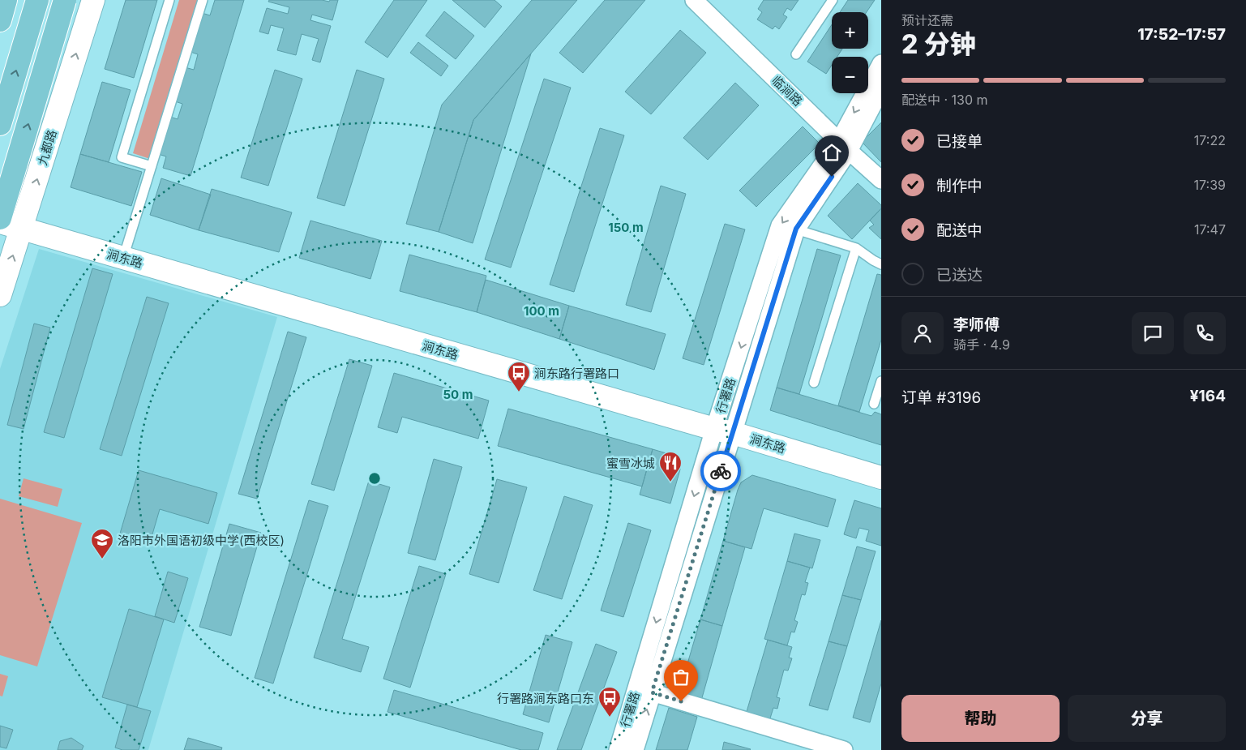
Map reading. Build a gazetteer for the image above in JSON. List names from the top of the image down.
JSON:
{
  "streets": {
    "street": [
      "临涧路",
      "九都路",
      "涧东路",
      "行署路"
    ]
  },
  "crossings": [
    ["临涧路", "行署路"],
    ["九都路", "涧东路"],
    ["涧东路", "行署路"]
  ],
  "one_way": ["九都路"],
  "places": {
    "bus stop": ["涧东路行署路口", "行署路涧东路口东"],
    "restaurant": ["蜜雪冰城"],
    "school or university": ["洛阳市外国语初级中学(西校区)"]
  },
  "page": {
    "heading": ["2 分钟", "预计还需", "17:52–17:57"],
    "panel": [
      "李师傅",
      "骑手 · 4.9",
      "订单 #3196",
      "¥164"
    ],
    "map_buttons": ["+", "−"],
    "bar": "配送中 · 130 m",
    "list": [
      ["已接单", "17:22"],
      ["制作中", "17:39"],
      ["配送中", "17:47"],
      "已送达"
    ],
    "buttons": ["帮助", "分享"]
  },
  "rings": ["150 m", "100 m", "50 m"]
}
